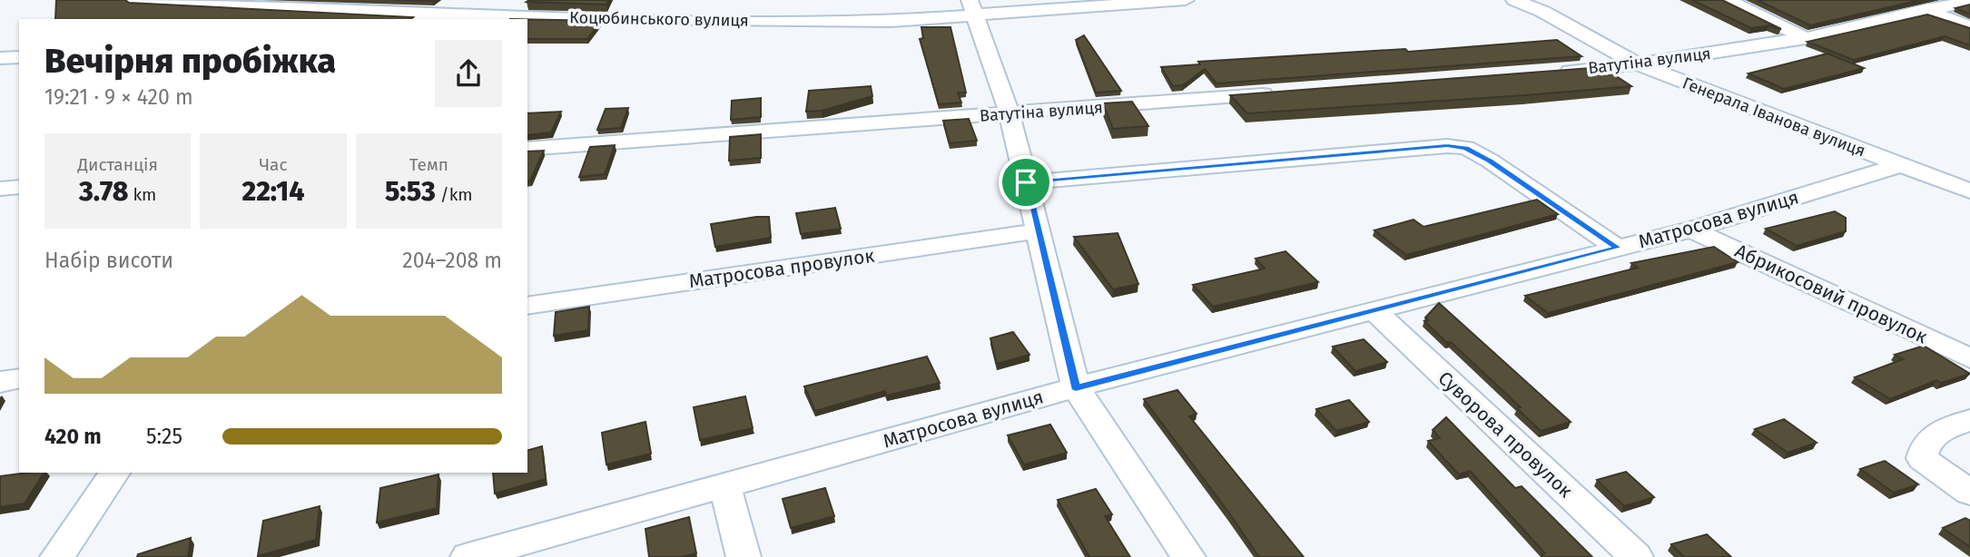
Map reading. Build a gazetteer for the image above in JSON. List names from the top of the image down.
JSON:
{
  "streets": {
    "street": [
      "Коцюбинського вулиця",
      "Ватутіна вулиця",
      "Генерала Іванова вулиця",
      "Матросова вулиця",
      "Матросова провулок",
      "Абрикосовий провулок",
      "Суворова провулок"
    ]
  },
  "crossings": [
    ["Ватутіна вулиця", "Генерала Іванова вулиця"],
    ["Генерала Іванова вулиця", "Матросова вулиця"],
    ["Матросова вулиця", "Абрикосовий провулок"],
    ["Матросова вулиця", "Суворова провулок"]
  ],
  "page": {
    "heading": ["Вечірня пробіжка", "19:21 · 9 × 420 m"],
    "stats": [
      ["Дистанція", "3.78 km"],
      ["Час", "22:14"],
      ["Темп", "5:53 /km"]
    ],
    "chart": ["Набір висоти", "204–208 m"],
    "list": [
      {
        "name": "420 m",
        "note": "5:25"
      }
    ]
  }
}
